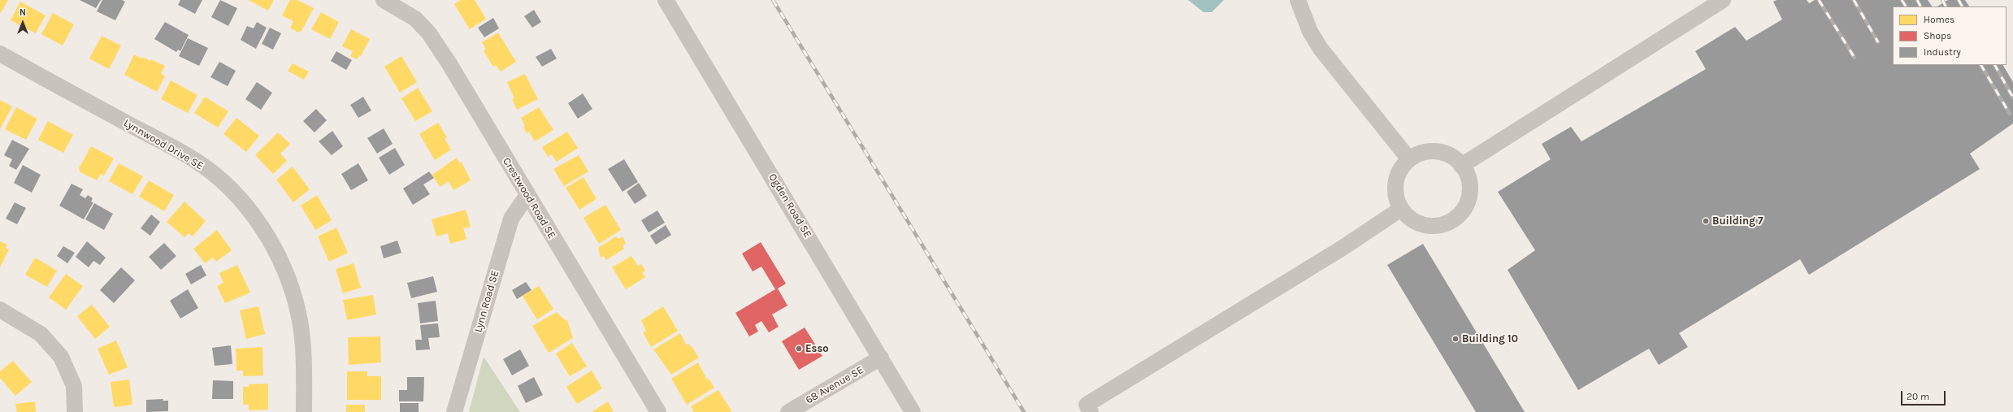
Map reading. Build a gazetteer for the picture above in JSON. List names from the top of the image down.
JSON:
{
  "streets": {
    "street": [
      "Lynnwood Drive SE",
      "Crestwood Road SE",
      "Ogden Road SE",
      "Lynn Road SE",
      "68 Avenue SE"
    ]
  },
  "crossings": [
    ["Crestwood Road SE", "Lynn Road SE"],
    ["Ogden Road SE", "68 Avenue SE"]
  ],
  "places": ["Building 7", "Building 10", "Esso"],
  "legend": ["Homes", "Shops", "Industry"],
  "scale_bar": "20 m",
  "north": "top"
}
